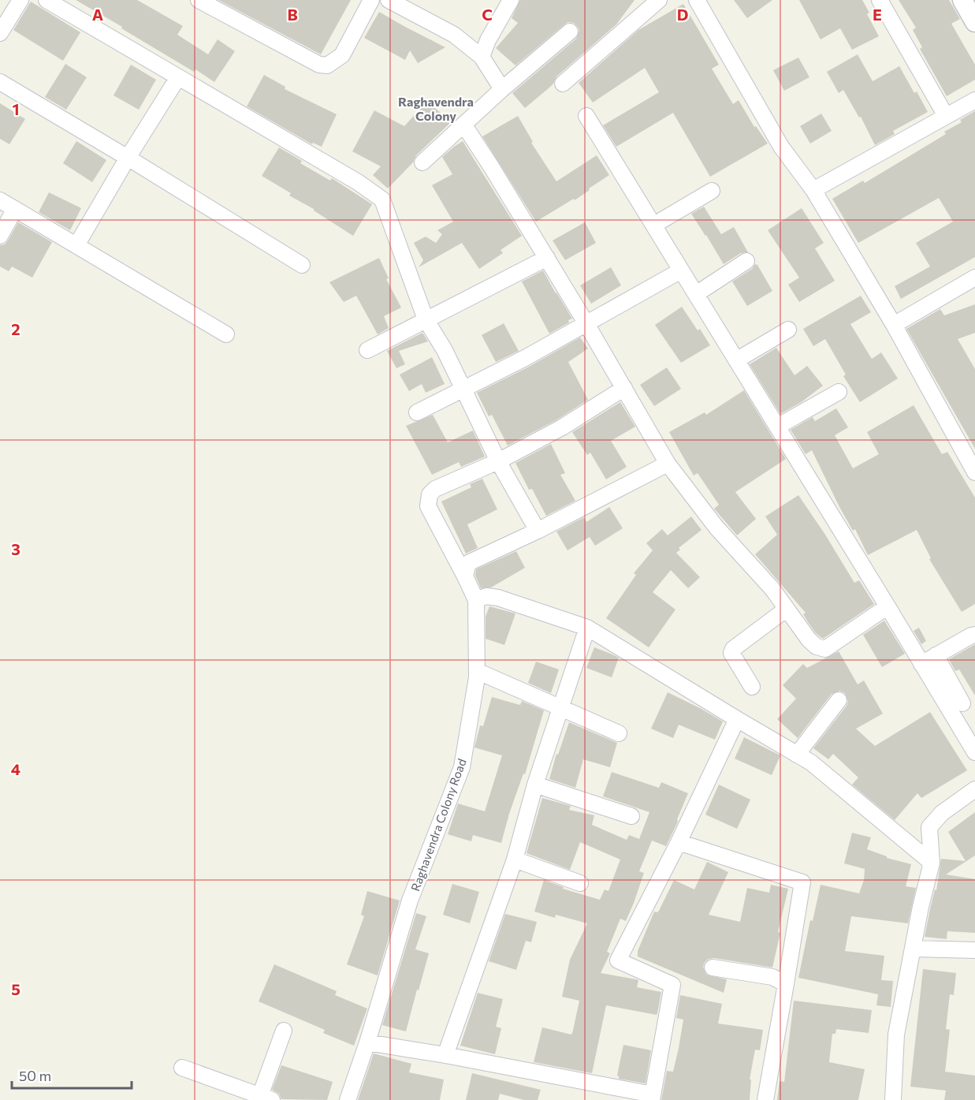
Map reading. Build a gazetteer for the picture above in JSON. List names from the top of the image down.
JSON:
{
  "streets": {
    "street": ["Raghavendra Colony Road"]
  },
  "districts": ["Raghavendra Colony"],
  "scale_bar": "50 m",
  "grid": {
    "columns": [
      "A",
      "B",
      "C",
      "D",
      "E"
    ],
    "rows": [
      "1",
      "2",
      "3",
      "4",
      "5"
    ]
  }
}
